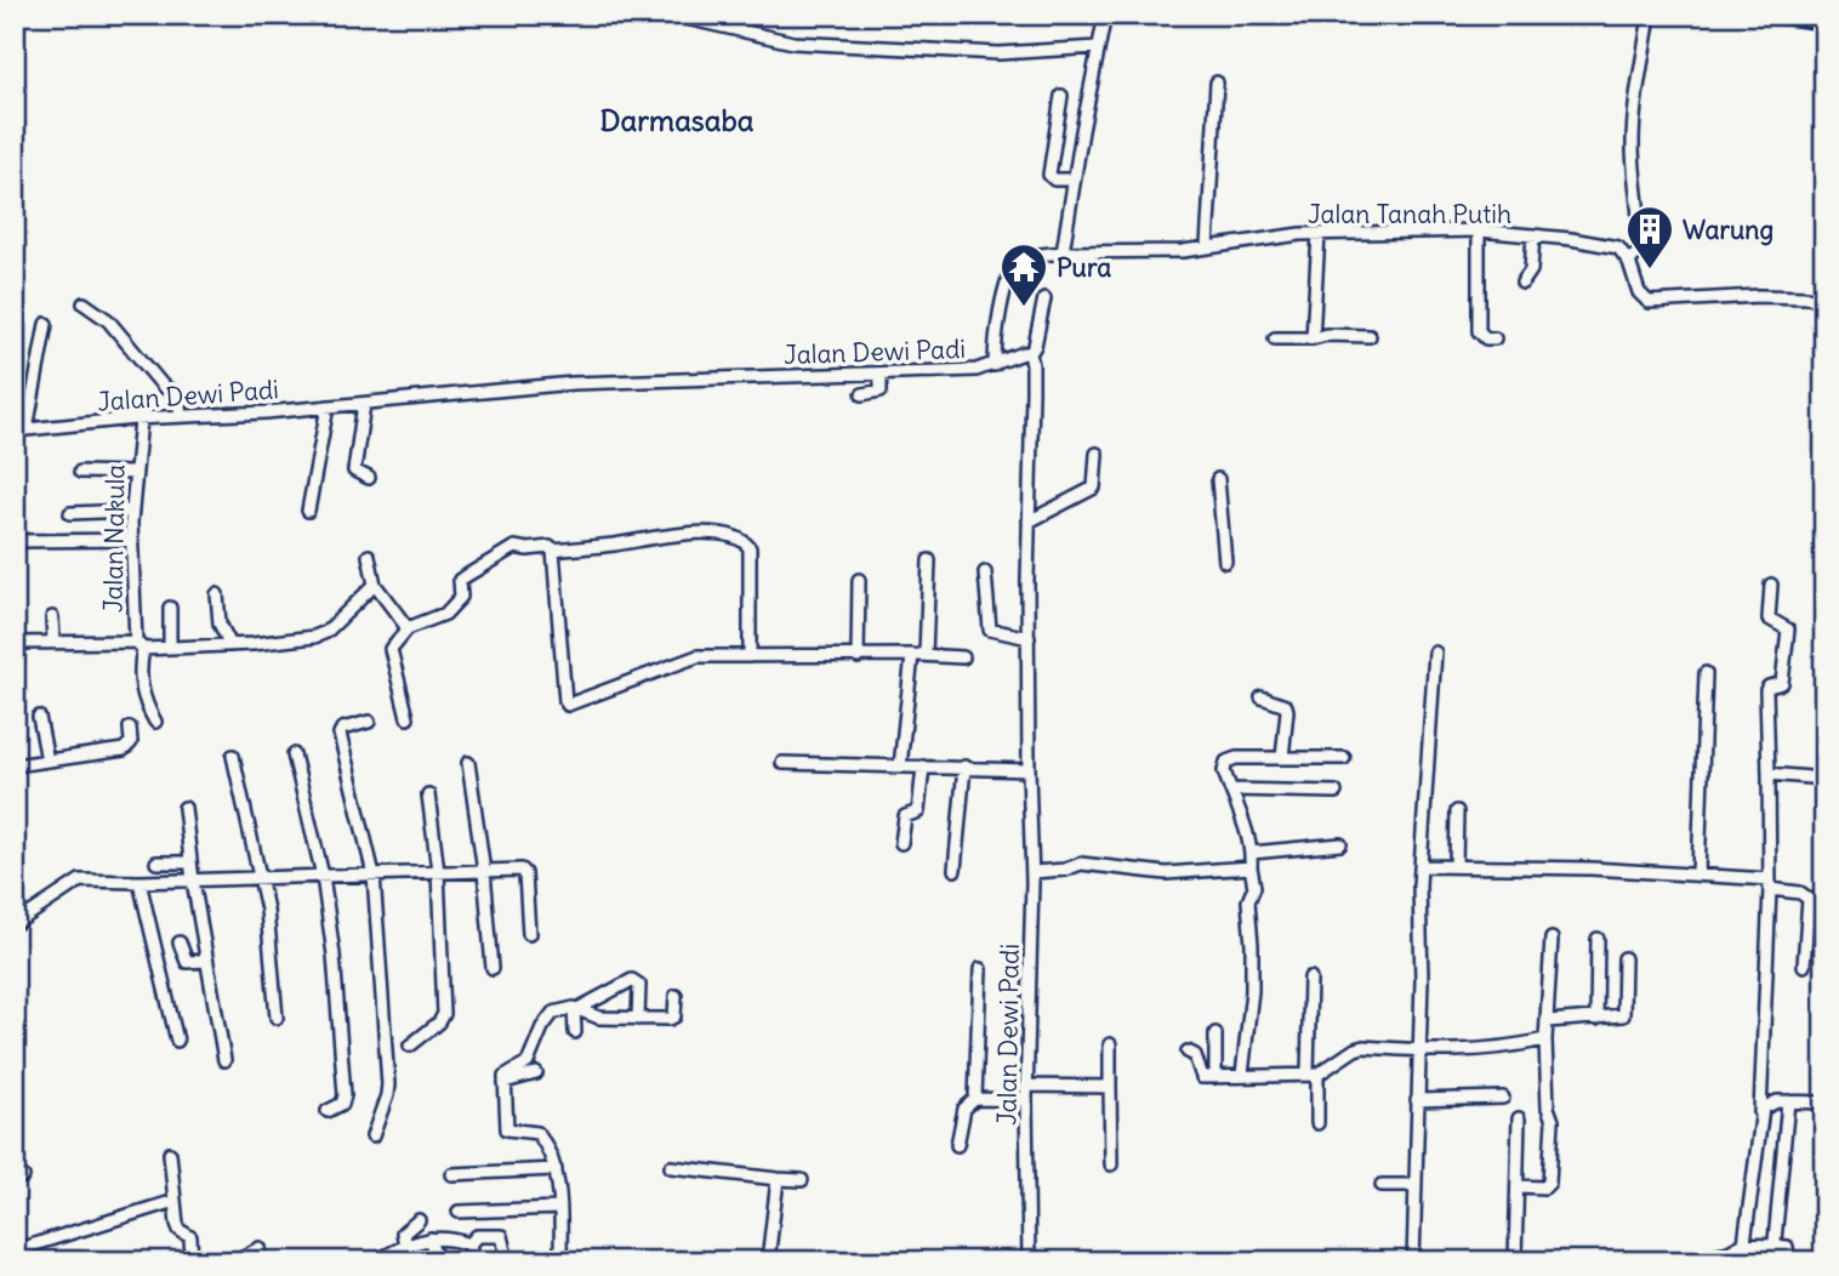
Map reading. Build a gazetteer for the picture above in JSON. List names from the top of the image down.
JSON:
{
  "streets": {
    "street": ["Jalan Tanah Putih", "Jalan Dewi Padi", "Jalan Nakula"]
  },
  "crossings": [
    ["Jalan Tanah Putih", "Jalan Dewi Padi"],
    ["Jalan Dewi Padi", "Jalan Nakula"]
  ],
  "districts": ["Darmasaba"],
  "places": {
    "building": ["Warung"],
    "temple": ["Pura"]
  }
}
